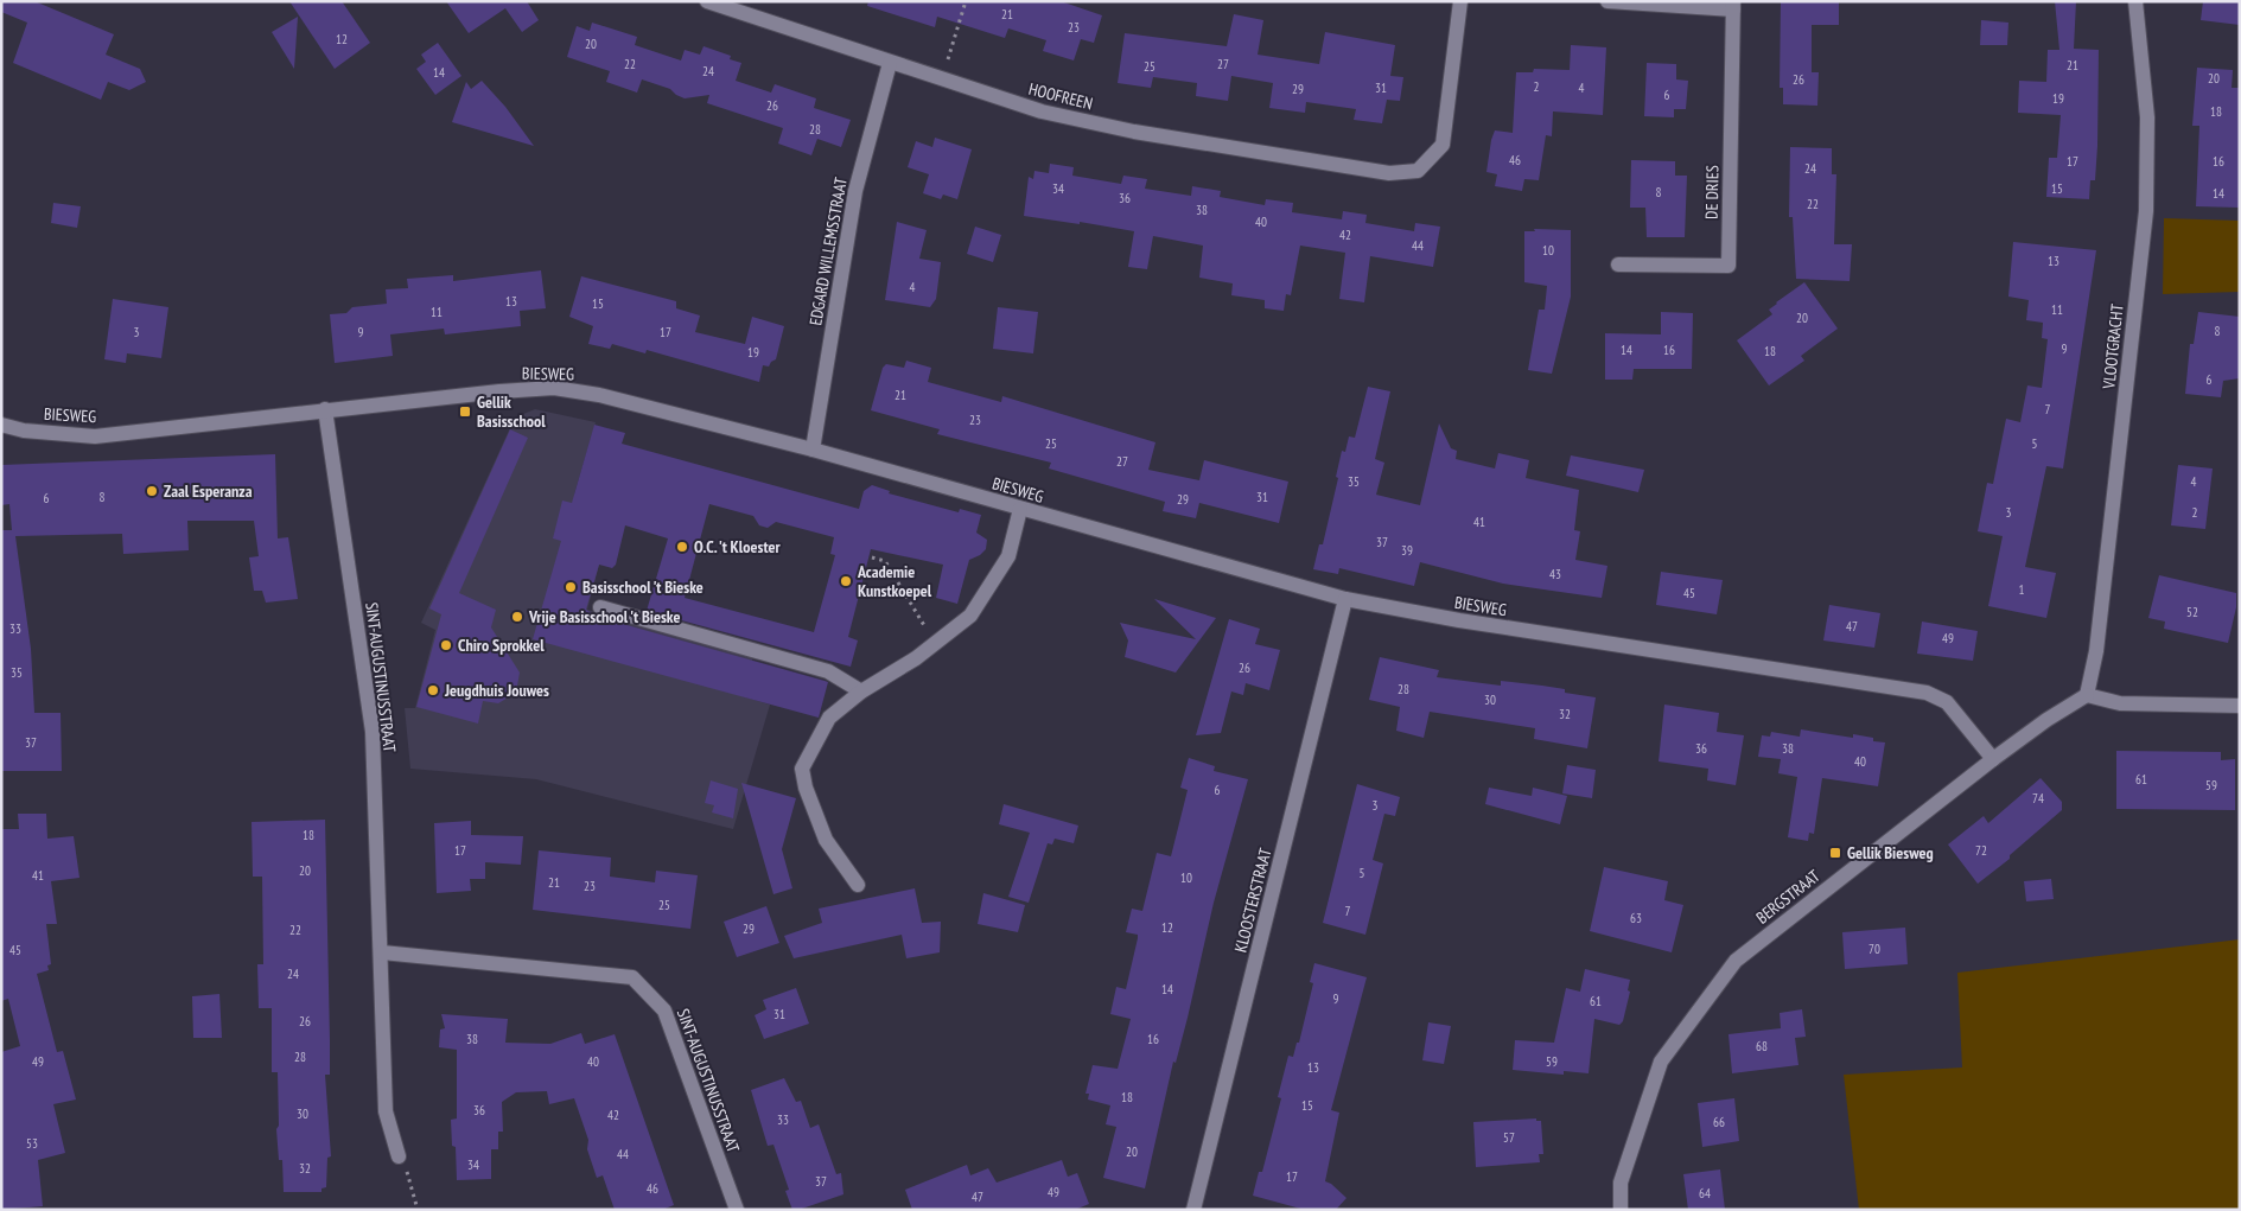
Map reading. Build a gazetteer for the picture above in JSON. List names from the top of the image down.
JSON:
{
  "streets": {
    "street": [
      "HOOFREEN",
      "DE DRIES",
      "EDGARD WILLEMSSTRAAT",
      "VLOOTGRACHT",
      "BIESWEG",
      "SINT-AUGUSTINUSSTRAAT",
      "BERGSTRAAT",
      "KLOOSTERSTRAAT"
    ]
  },
  "crossings": [
    ["HOOFREEN", "EDGARD WILLEMSSTRAAT"],
    ["EDGARD WILLEMSSTRAAT", "BIESWEG"],
    ["VLOOTGRACHT", "BERGSTRAAT"],
    ["BIESWEG", "SINT-AUGUSTINUSSTRAAT"],
    ["BIESWEG", "BERGSTRAAT"],
    ["BIESWEG", "KLOOSTERSTRAAT"]
  ],
  "places": {
    "transit": ["Gellik Basisschool", "Gellik Biesweg"],
    "other": [
      "Zaal Esperanza",
      "O.C. 't Kloester",
      "Academie Kunstkoepel",
      "Basisschool 't Bieske",
      "Vrije Basisschool 't Bieske",
      "Chiro Sprokkel",
      "Jeugdhuis Jouwes"
    ]
  },
  "house_numbers": [
    "21",
    "23",
    "12",
    "20",
    "22",
    "27",
    "21",
    "25",
    "24",
    "14",
    "20",
    "26",
    "2",
    "31",
    "4",
    "29",
    "6",
    "19",
    "26",
    "18",
    "28",
    "46",
    "17",
    "16",
    "24",
    "34",
    "15",
    "8",
    "14",
    "36",
    "22",
    "38",
    "40",
    "42",
    "44",
    "10",
    "13",
    "4",
    "13",
    "15",
    "11",
    "11",
    "20",
    "8",
    "3",
    "9",
    "17",
    "9",
    "14",
    "16",
    "18",
    "19",
    "6",
    "21",
    "7",
    "23",
    "25",
    "5",
    "27",
    "35",
    "4",
    "8",
    "31",
    "6",
    "29",
    "3",
    "2",
    "41",
    "37",
    "39",
    "43",
    "1",
    "45",
    "52",
    "47",
    "33",
    "49",
    "26",
    "35",
    "28",
    "30",
    "32",
    "37",
    "36",
    "38",
    "40",
    "61",
    "59",
    "6",
    "74",
    "3",
    "18",
    "17",
    "72",
    "20",
    "5",
    "41",
    "10",
    "21",
    "23",
    "25",
    "7",
    "63",
    "12",
    "29",
    "22",
    "70",
    "45",
    "24",
    "14",
    "9",
    "61",
    "31",
    "26",
    "38",
    "16",
    "68",
    "28",
    "49",
    "40",
    "59",
    "13",
    "18",
    "15",
    "36",
    "30",
    "42",
    "33",
    "66",
    "57",
    "53",
    "20",
    "44",
    "34",
    "32",
    "17",
    "37",
    "46",
    "49",
    "64",
    "47"
  ]
}
